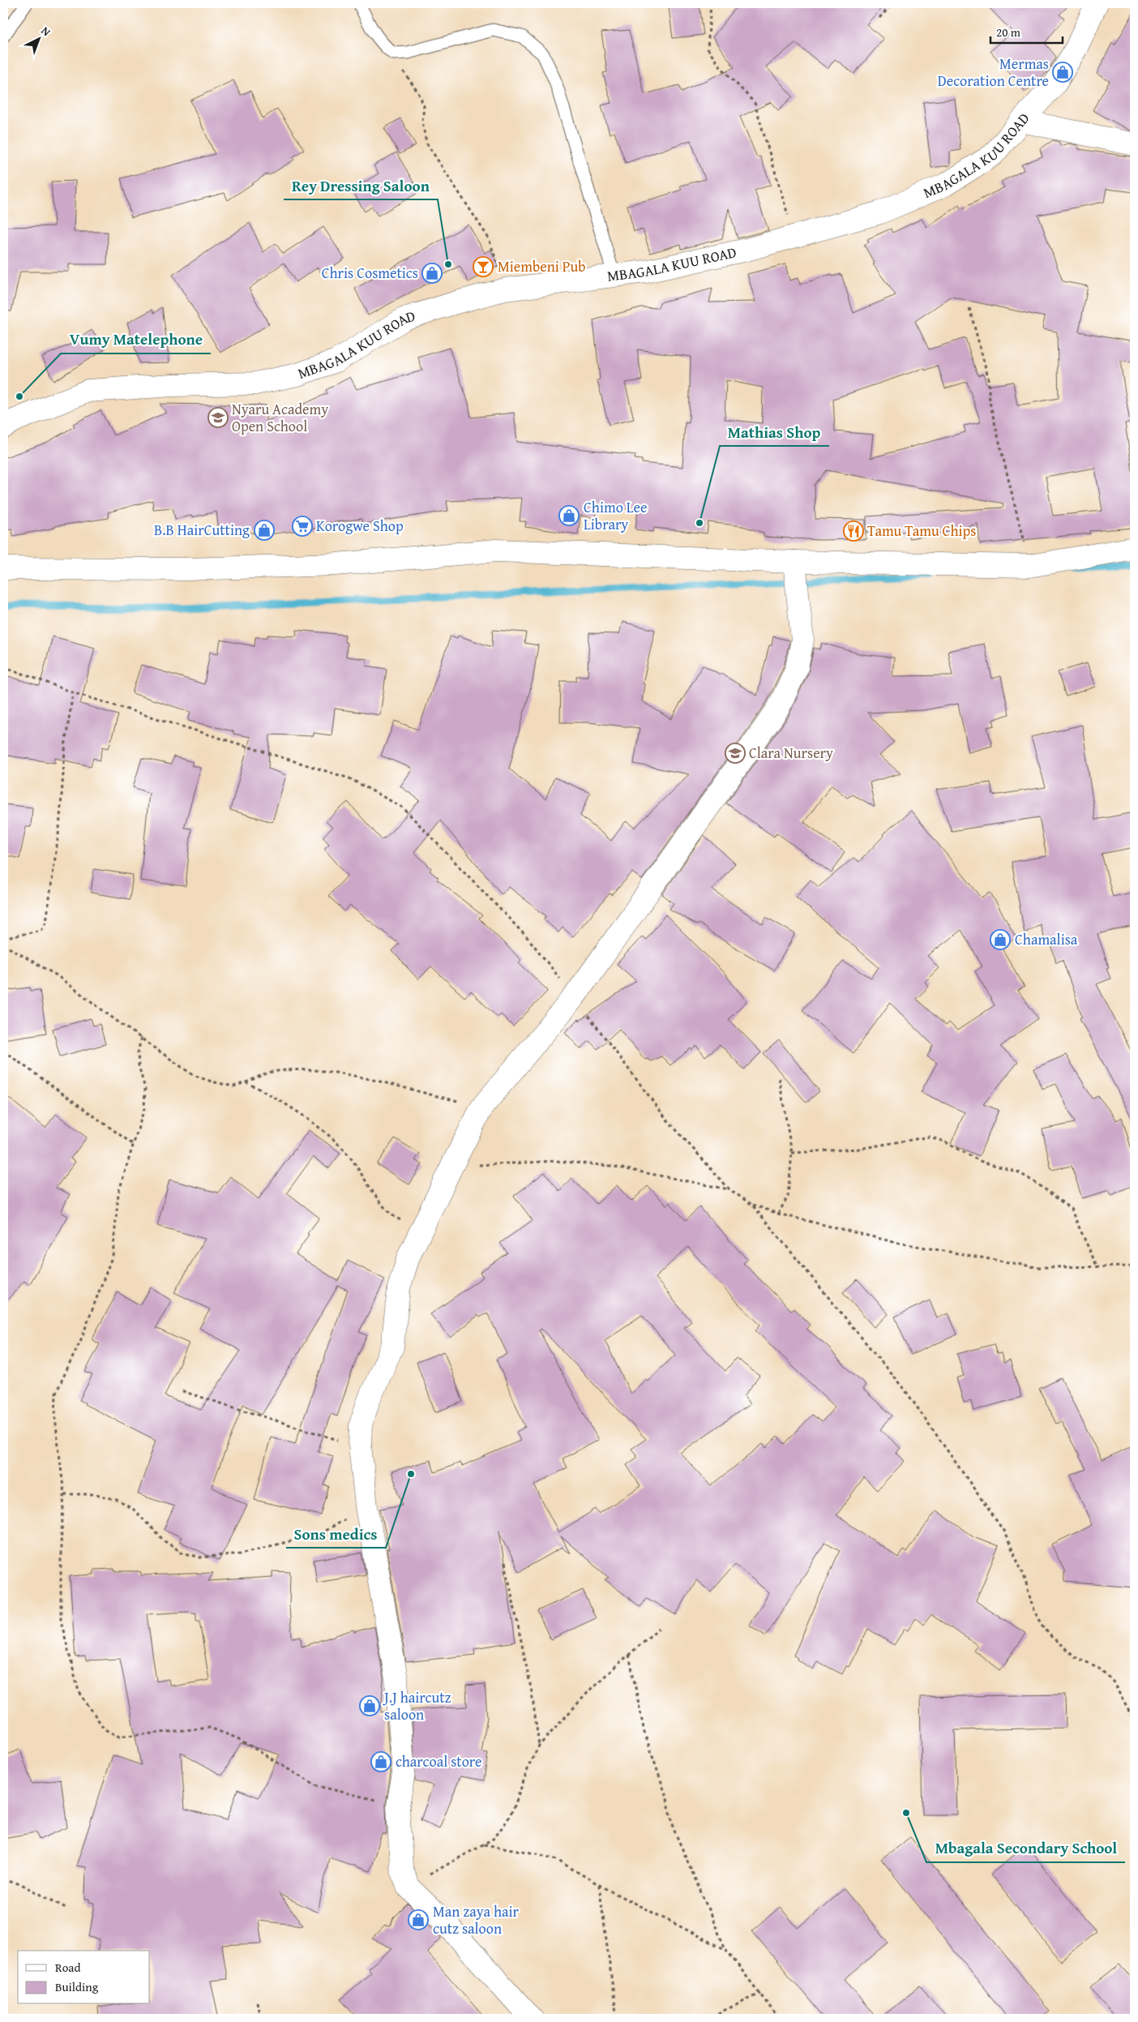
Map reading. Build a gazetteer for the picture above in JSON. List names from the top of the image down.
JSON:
{
  "streets": {
    "street": ["MBAGALA KUU ROAD"]
  },
  "places": {
    "shop": [
      "Mermas Decoration Centre",
      "Chris Cosmetics",
      "Chimo Lee Library",
      "B.B HairCutting",
      "Chamalisa",
      "J.J haircutz saloon",
      "charcoal store",
      "Man zaya hair cutz saloon"
    ],
    "other": [
      "Rey Dressing Saloon",
      "Vumy Matelephone",
      "Mathias Shop",
      "Sons medics",
      "Mbagala Secondary School"
    ],
    "bar": ["Miembeni Pub"],
    "school or university": ["Nyaru Academy Open School", "Clara Nursery"],
    "supermarket": ["Korogwe Shop"],
    "restaurant": ["Tamu Tamu Chips"]
  },
  "legend": ["Road", "Building"],
  "scale_bar": "20 m",
  "north": "top right"
}
